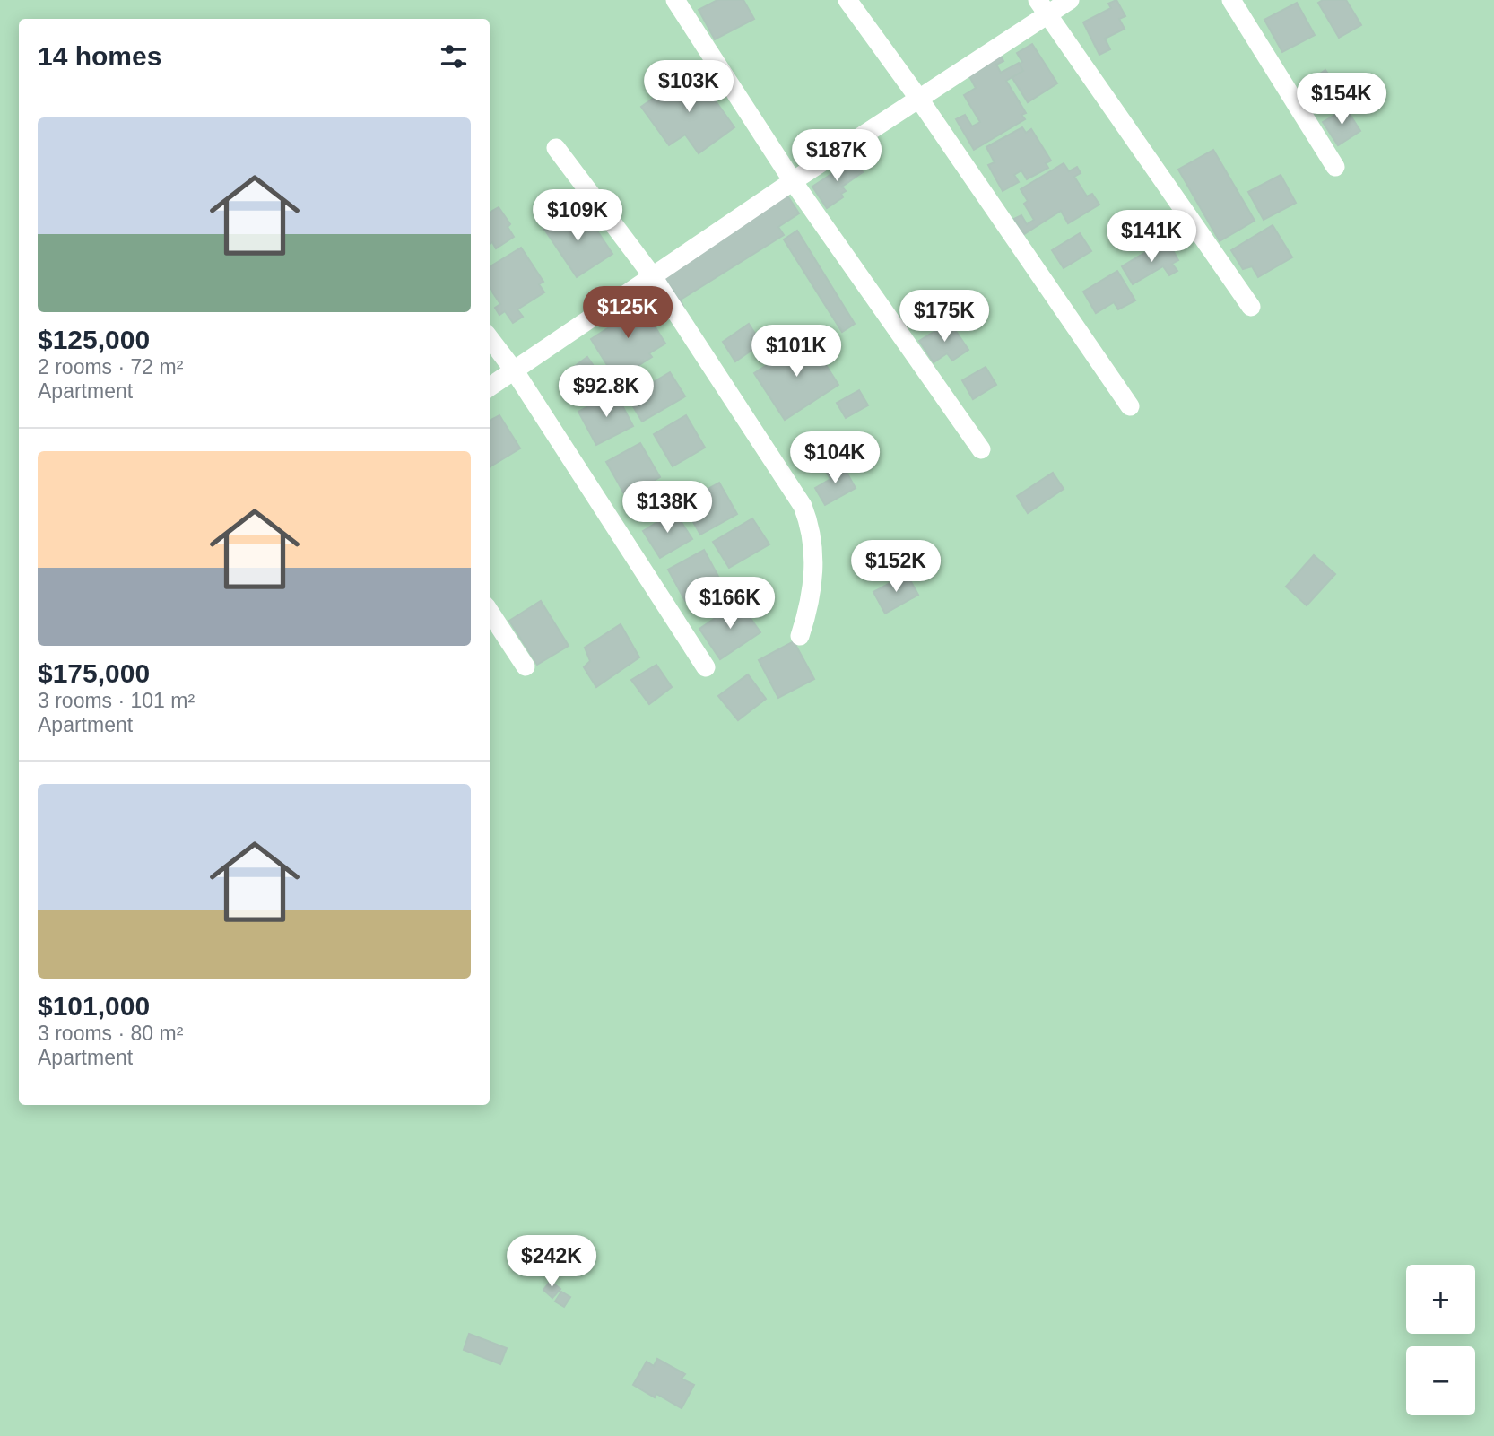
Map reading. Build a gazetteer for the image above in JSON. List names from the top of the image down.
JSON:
{
  "page": {
    "heading": "14 homes",
    "price": [
      "$103K",
      "$154K",
      "$187K",
      "$109K",
      "$141K",
      "$125K",
      "$175K",
      "$101K",
      "$92.8K",
      "$104K",
      "$138K",
      "$152K",
      "$166K",
      "$242K"
    ],
    "list": [
      {
        "name": "$125,000",
        "note": "2 rooms · 72 m² · Apartment"
      },
      {
        "name": "$175,000",
        "note": "3 rooms · 101 m² · Apartment"
      },
      {
        "name": "$101,000",
        "note": "3 rooms · 80 m² · Apartment"
      }
    ],
    "map_buttons": ["+", "−"]
  }
}
